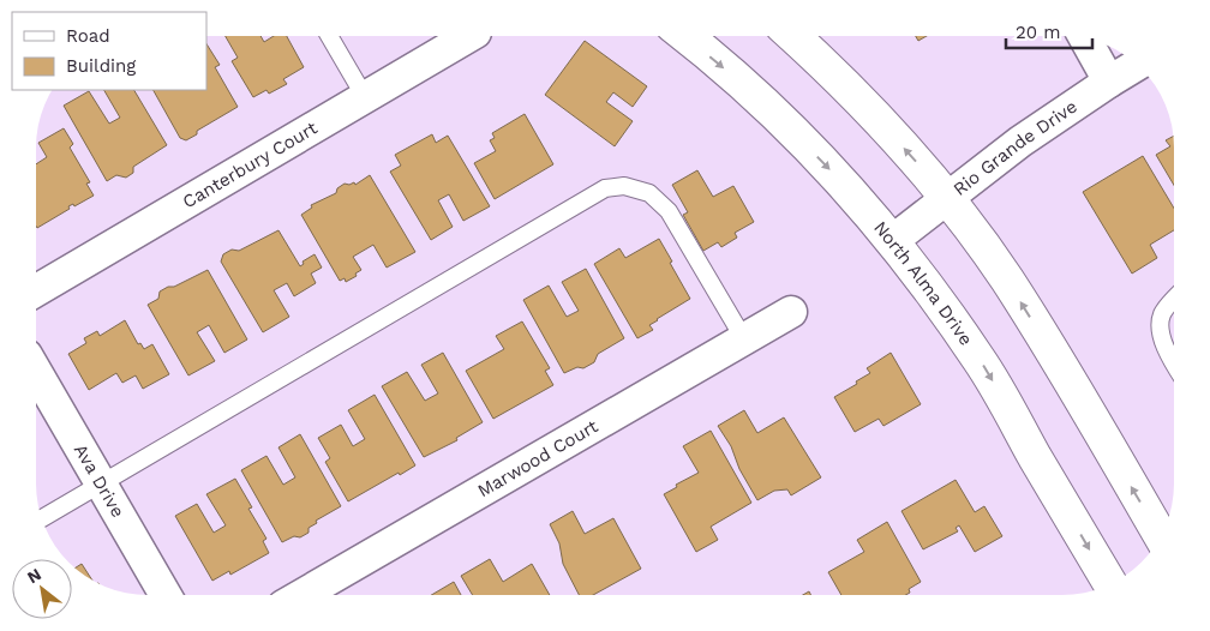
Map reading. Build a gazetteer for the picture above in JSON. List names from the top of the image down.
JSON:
{
  "streets": {
    "main road": ["North Alma Drive"],
    "street": [
      "Rio Grande Drive",
      "Canterbury Court",
      "Marwood Court",
      "Ava Drive"
    ]
  },
  "crossings": [
    ["Rio Grande Drive", "North Alma Drive"]
  ],
  "legend": ["Road", "Building"],
  "scale_bar": "20 m",
  "north": "top left"
}
